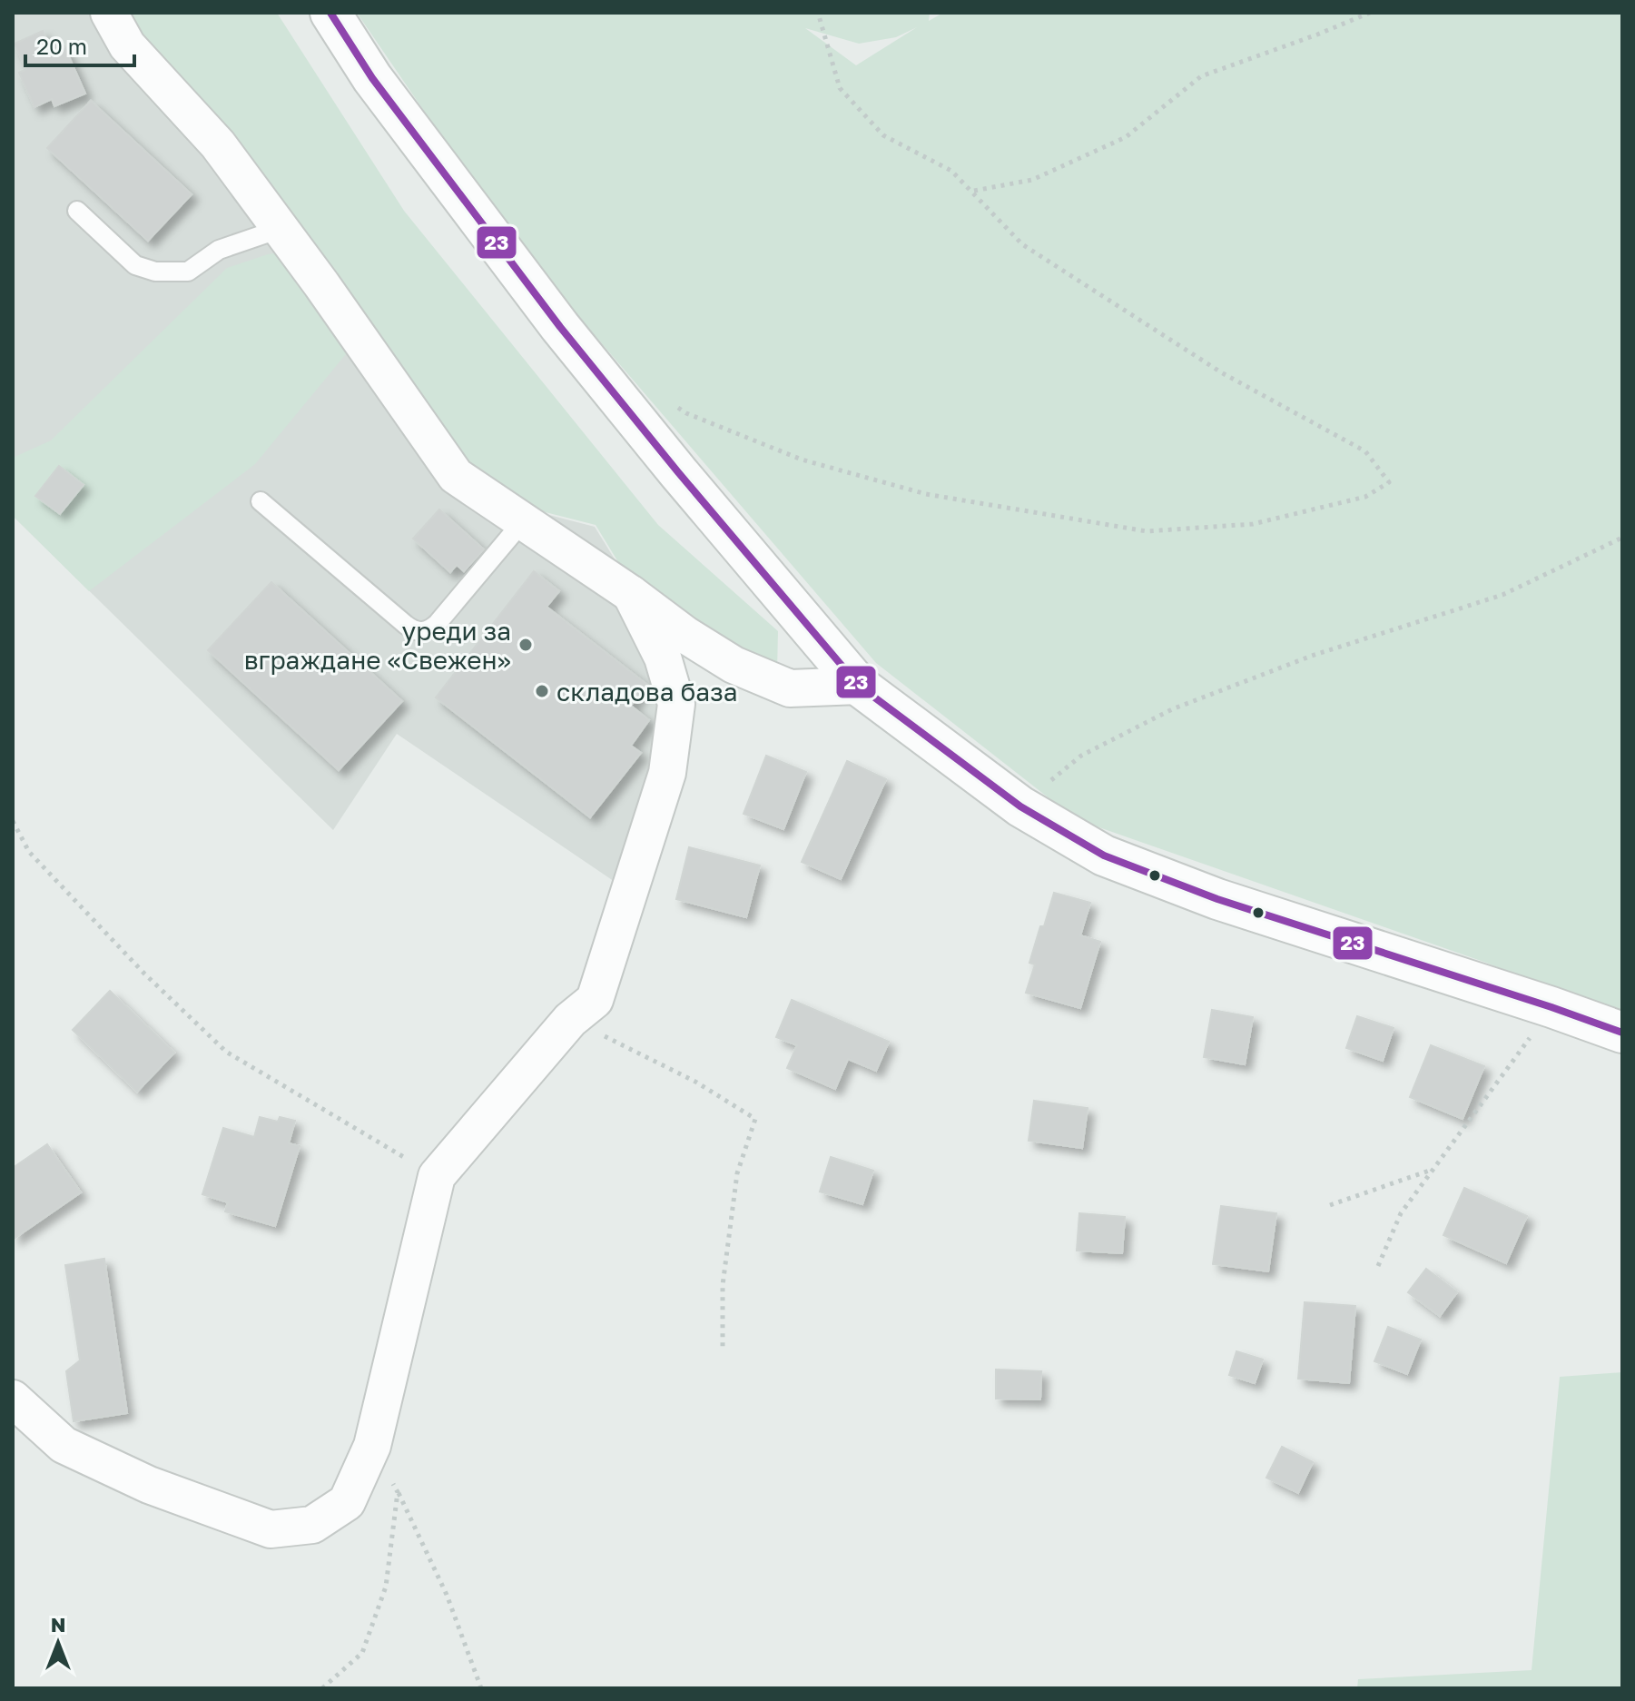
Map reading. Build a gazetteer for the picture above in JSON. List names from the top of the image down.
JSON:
{
  "places": ["уреди за вграждане «Свежен»", "складова база"],
  "lines": ["transit line 23"],
  "scale_bar": "20 m",
  "north": "top"
}
